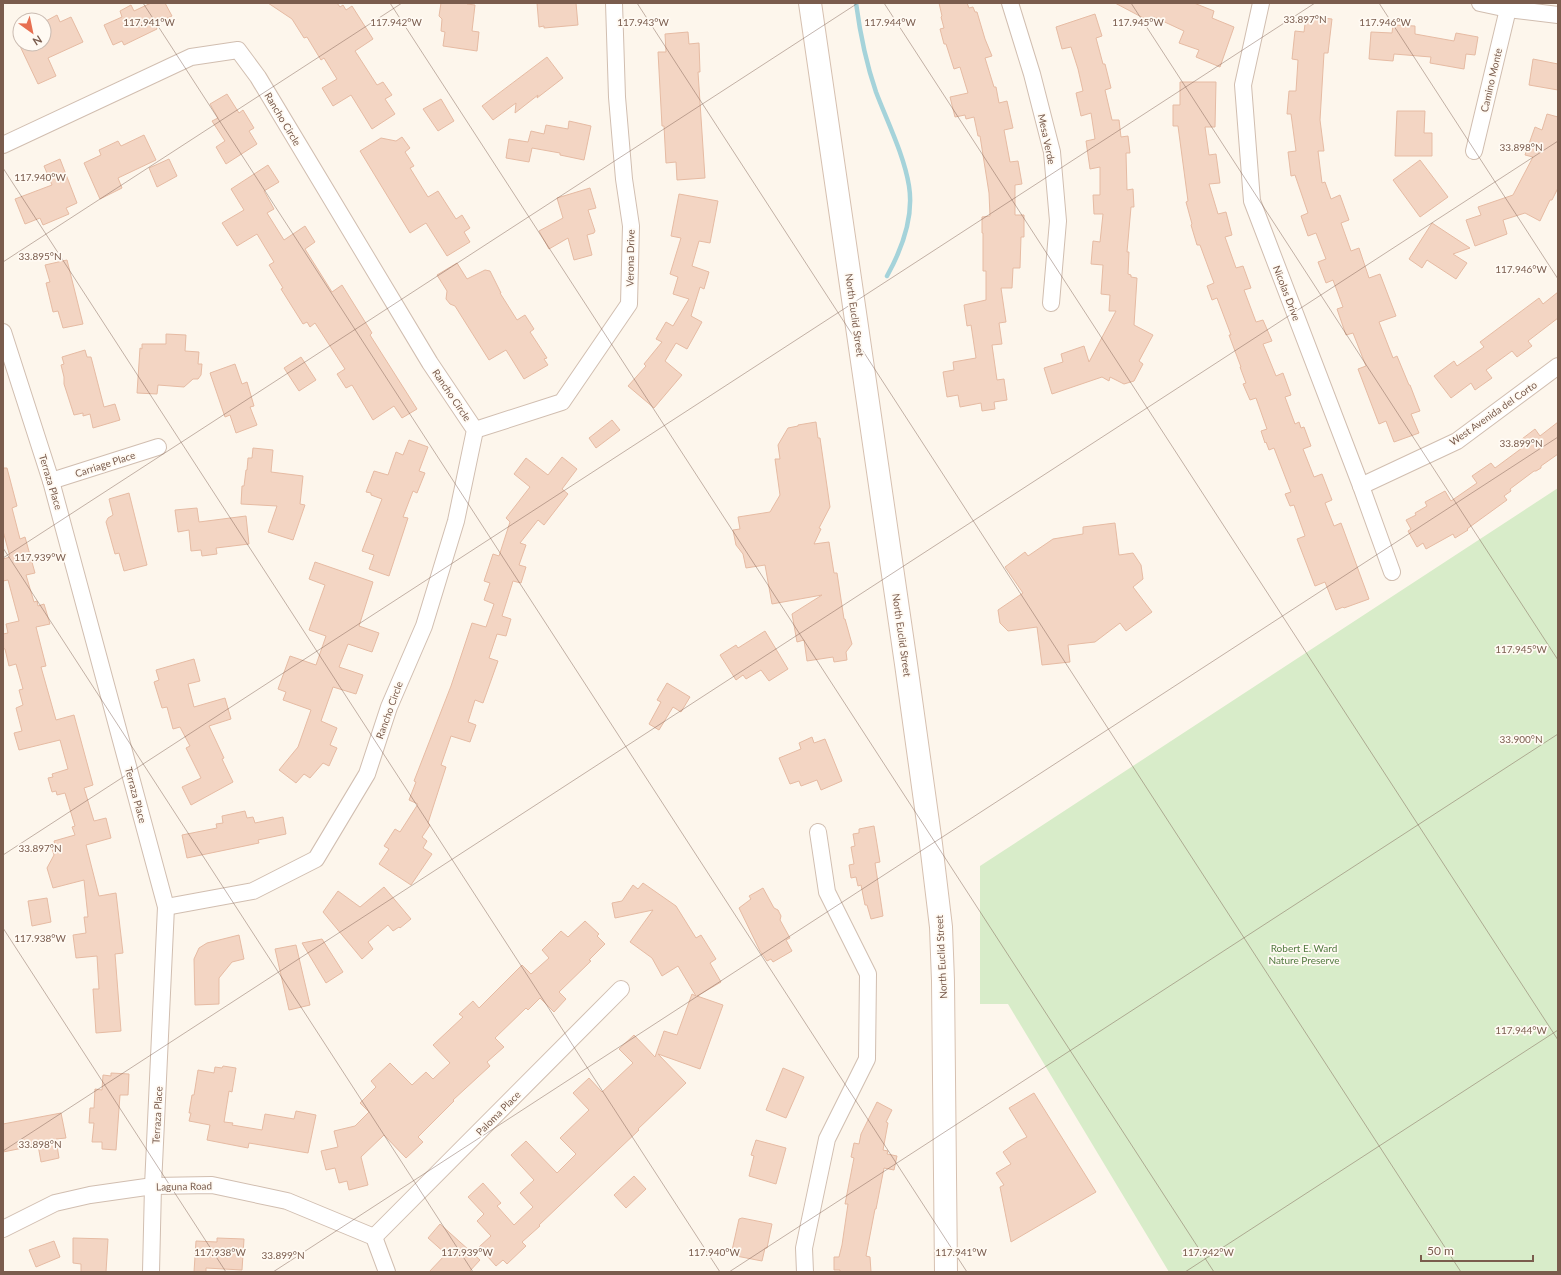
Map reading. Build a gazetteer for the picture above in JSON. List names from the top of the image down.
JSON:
{
  "streets": {
    "main road": ["North Euclid Street"],
    "street": [
      "Camino Monte",
      "Rancho Circle",
      "Mesa Verde",
      "Verona Drive",
      "Nicolas Drive",
      "West Avenida del Corto",
      "Carriage Place",
      "Terraza Place",
      "Paloma Place",
      "Laguna Road"
    ]
  },
  "crossings": [
    ["Rancho Circle", "Verona Drive"],
    ["Rancho Circle", "Terraza Place"],
    ["Nicolas Drive", "West Avenida del Corto"],
    ["Carriage Place", "Terraza Place"],
    ["Terraza Place", "Laguna Road"],
    ["Paloma Place", "Laguna Road"]
  ],
  "parks": ["Robert E. Ward Nature Preserve"],
  "scale_bar": "50 m",
  "north": "bottom right",
  "coordinates": [
    "33.897°N",
    "117.941°W",
    "117.942°W",
    "117.943°W",
    "117.944°W",
    "117.945°W",
    "117.946°W",
    "33.898°N",
    "117.940°W",
    "33.895°N",
    "33.899°N",
    "117.939°W",
    "33.900°N",
    "117.938°W"
  ]
}
